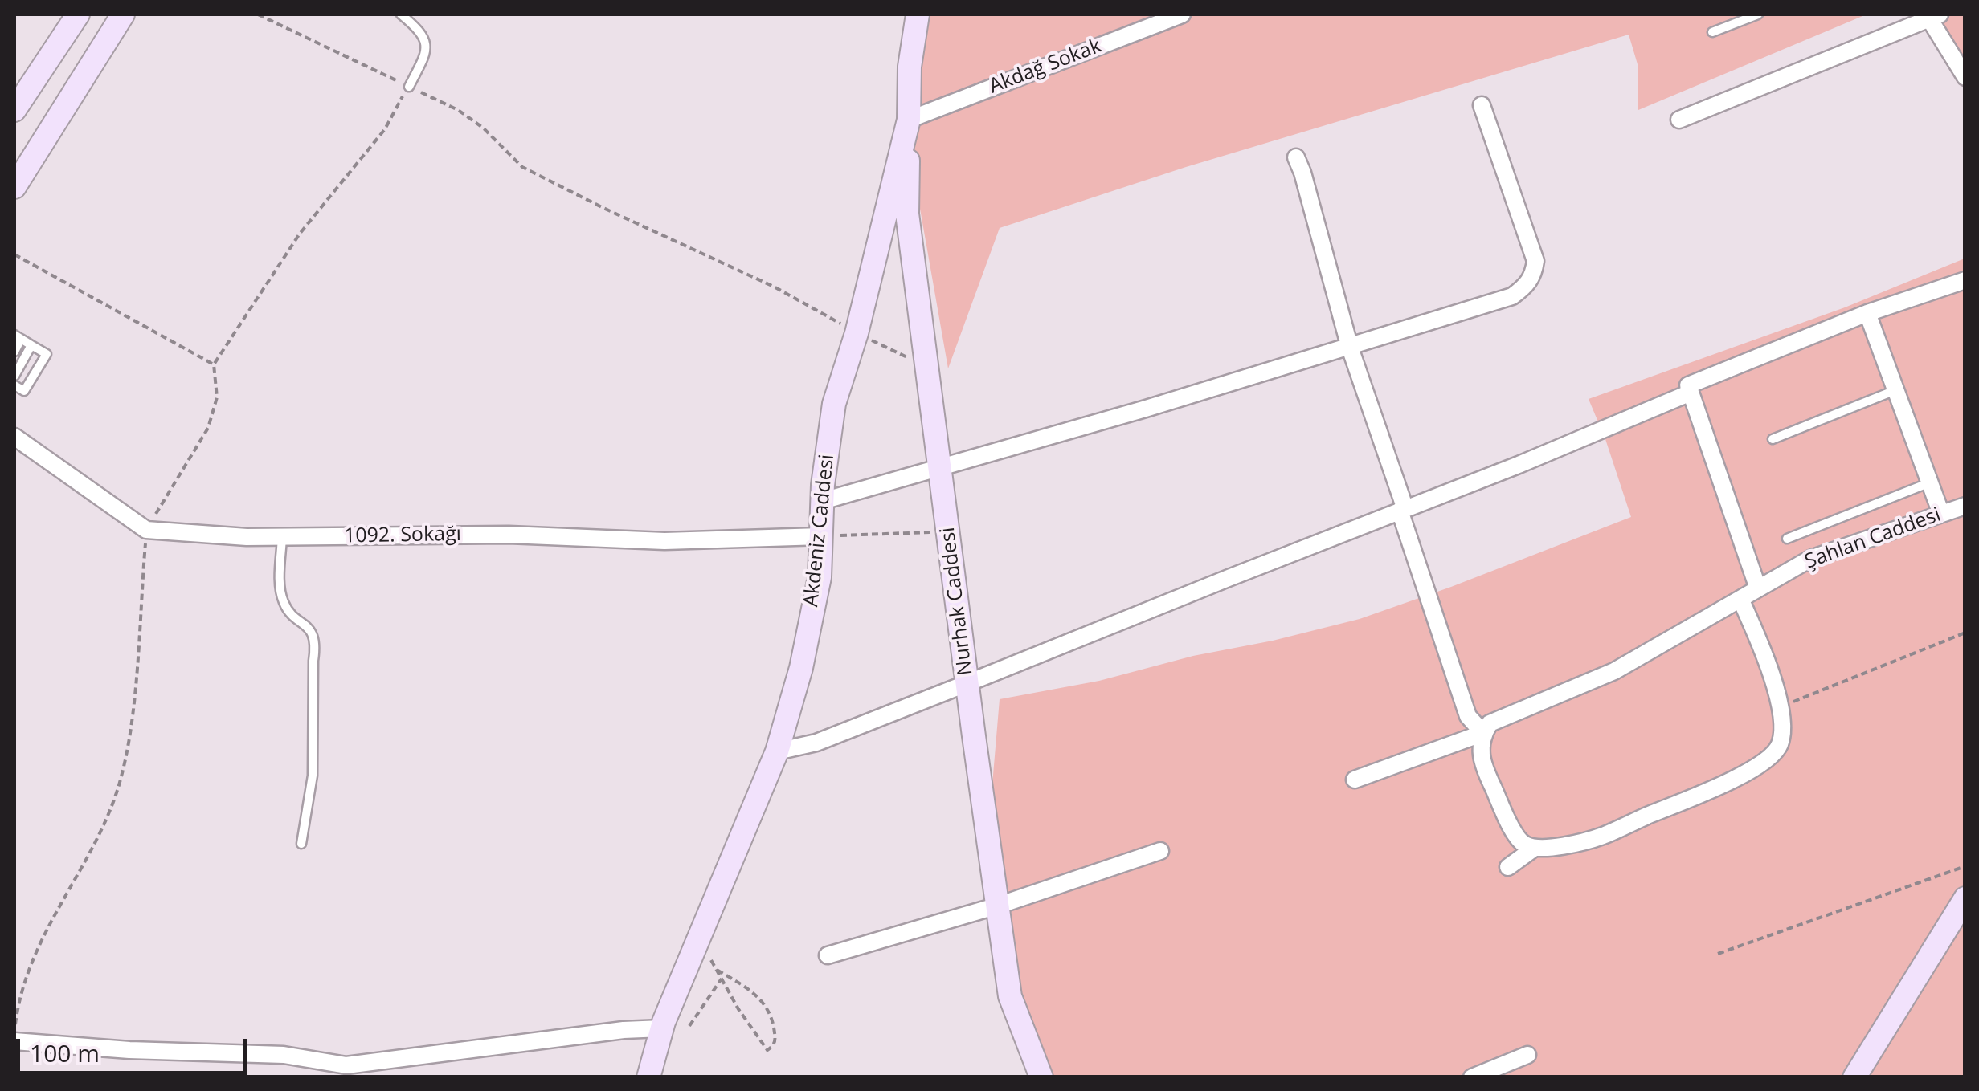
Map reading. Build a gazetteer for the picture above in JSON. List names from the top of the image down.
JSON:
{
  "streets": {
    "street": [
      "Akdağ Sokak",
      "Akdeniz Caddesi",
      "1092. Sokağı",
      "Şahlan Caddesi",
      "Nurhak Caddesi"
    ]
  },
  "crossings": [
    ["Akdağ Sokak", "Akdeniz Caddesi"],
    ["Akdağ Sokak", "Nurhak Caddesi"],
    ["Akdeniz Caddesi", "1092. Sokağı"],
    ["Akdeniz Caddesi", "Nurhak Caddesi"]
  ],
  "scale_bar": "100 m"
}
